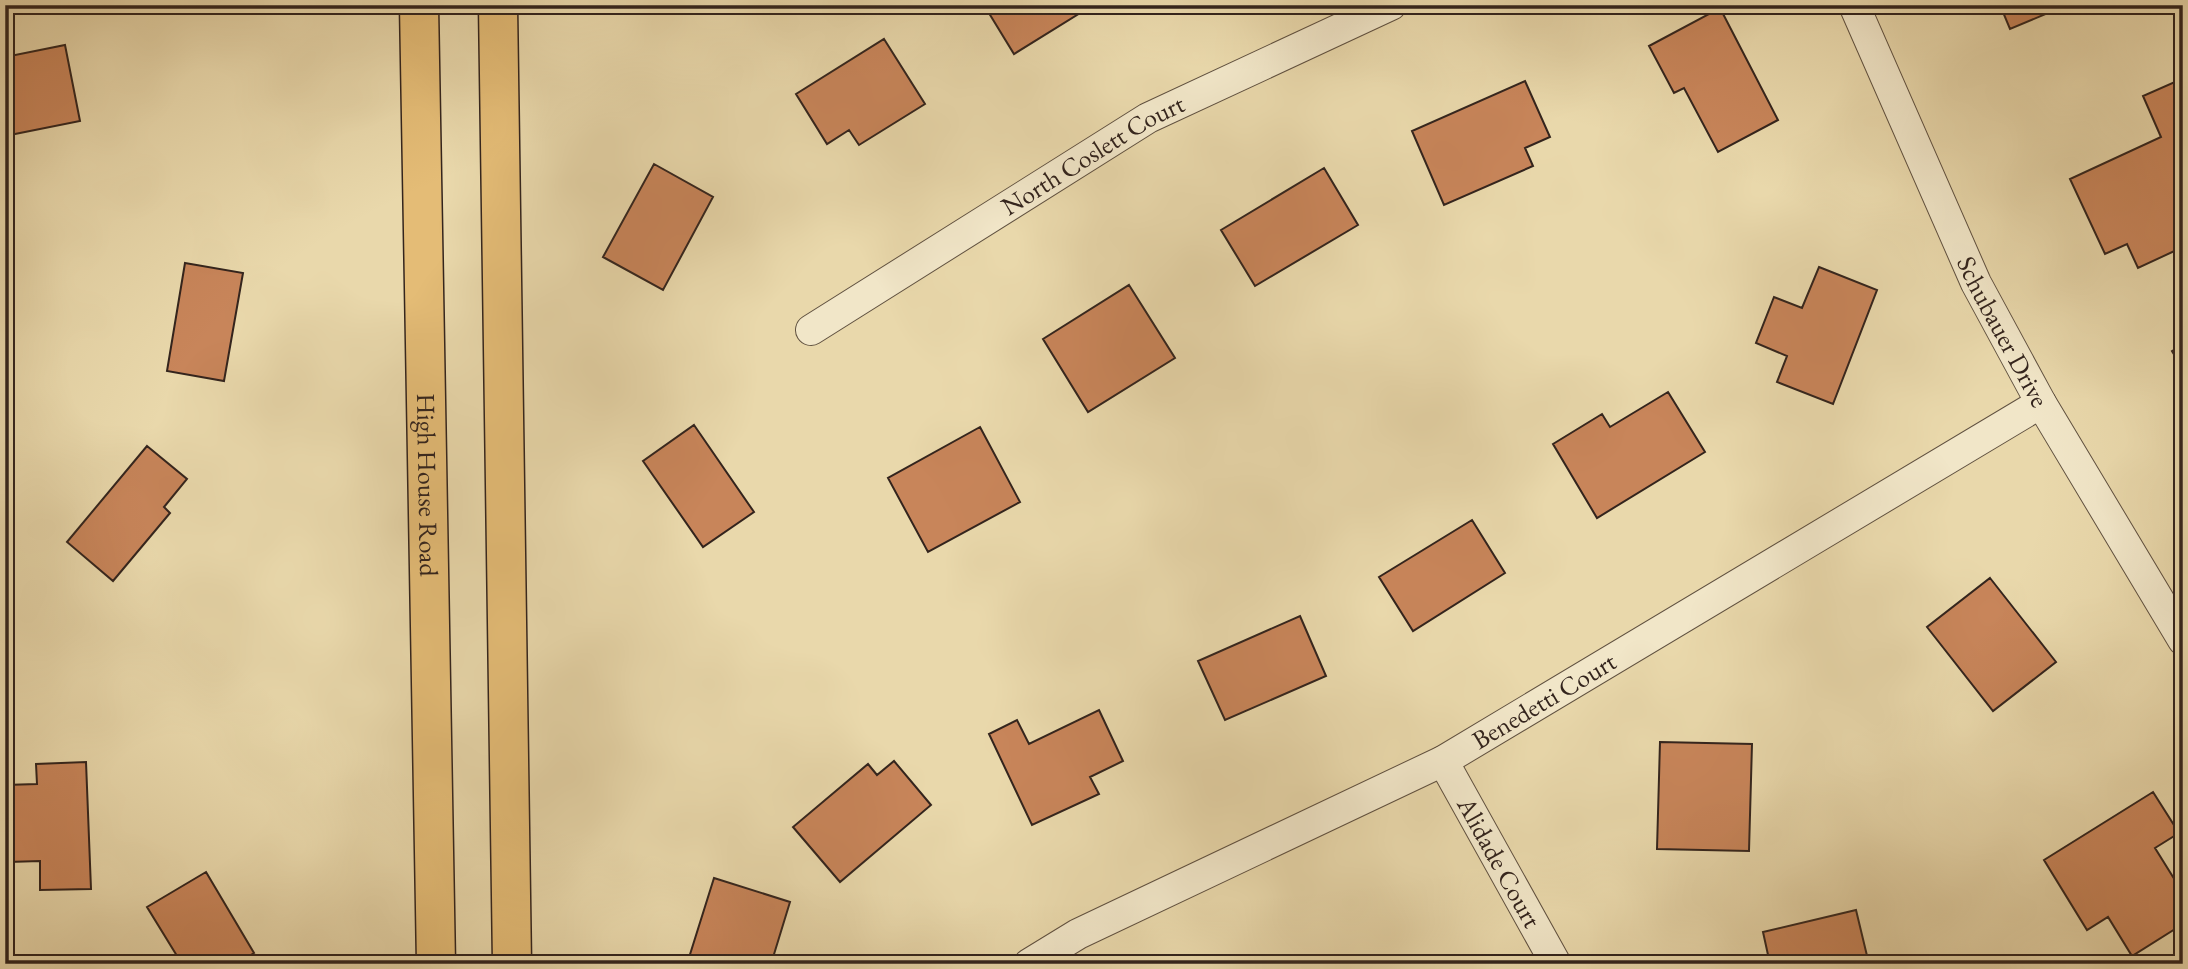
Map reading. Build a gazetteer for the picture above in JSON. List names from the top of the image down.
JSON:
{
  "streets": {
    "main road": ["High House Road"],
    "street": [
      "North Coslett Court",
      "Schubauer Drive",
      "Benedetti Court",
      "Alidade Court"
    ]
  },
  "crossings": [
    ["Schubauer Drive", "Benedetti Court"],
    ["Benedetti Court", "Alidade Court"]
  ]
}
